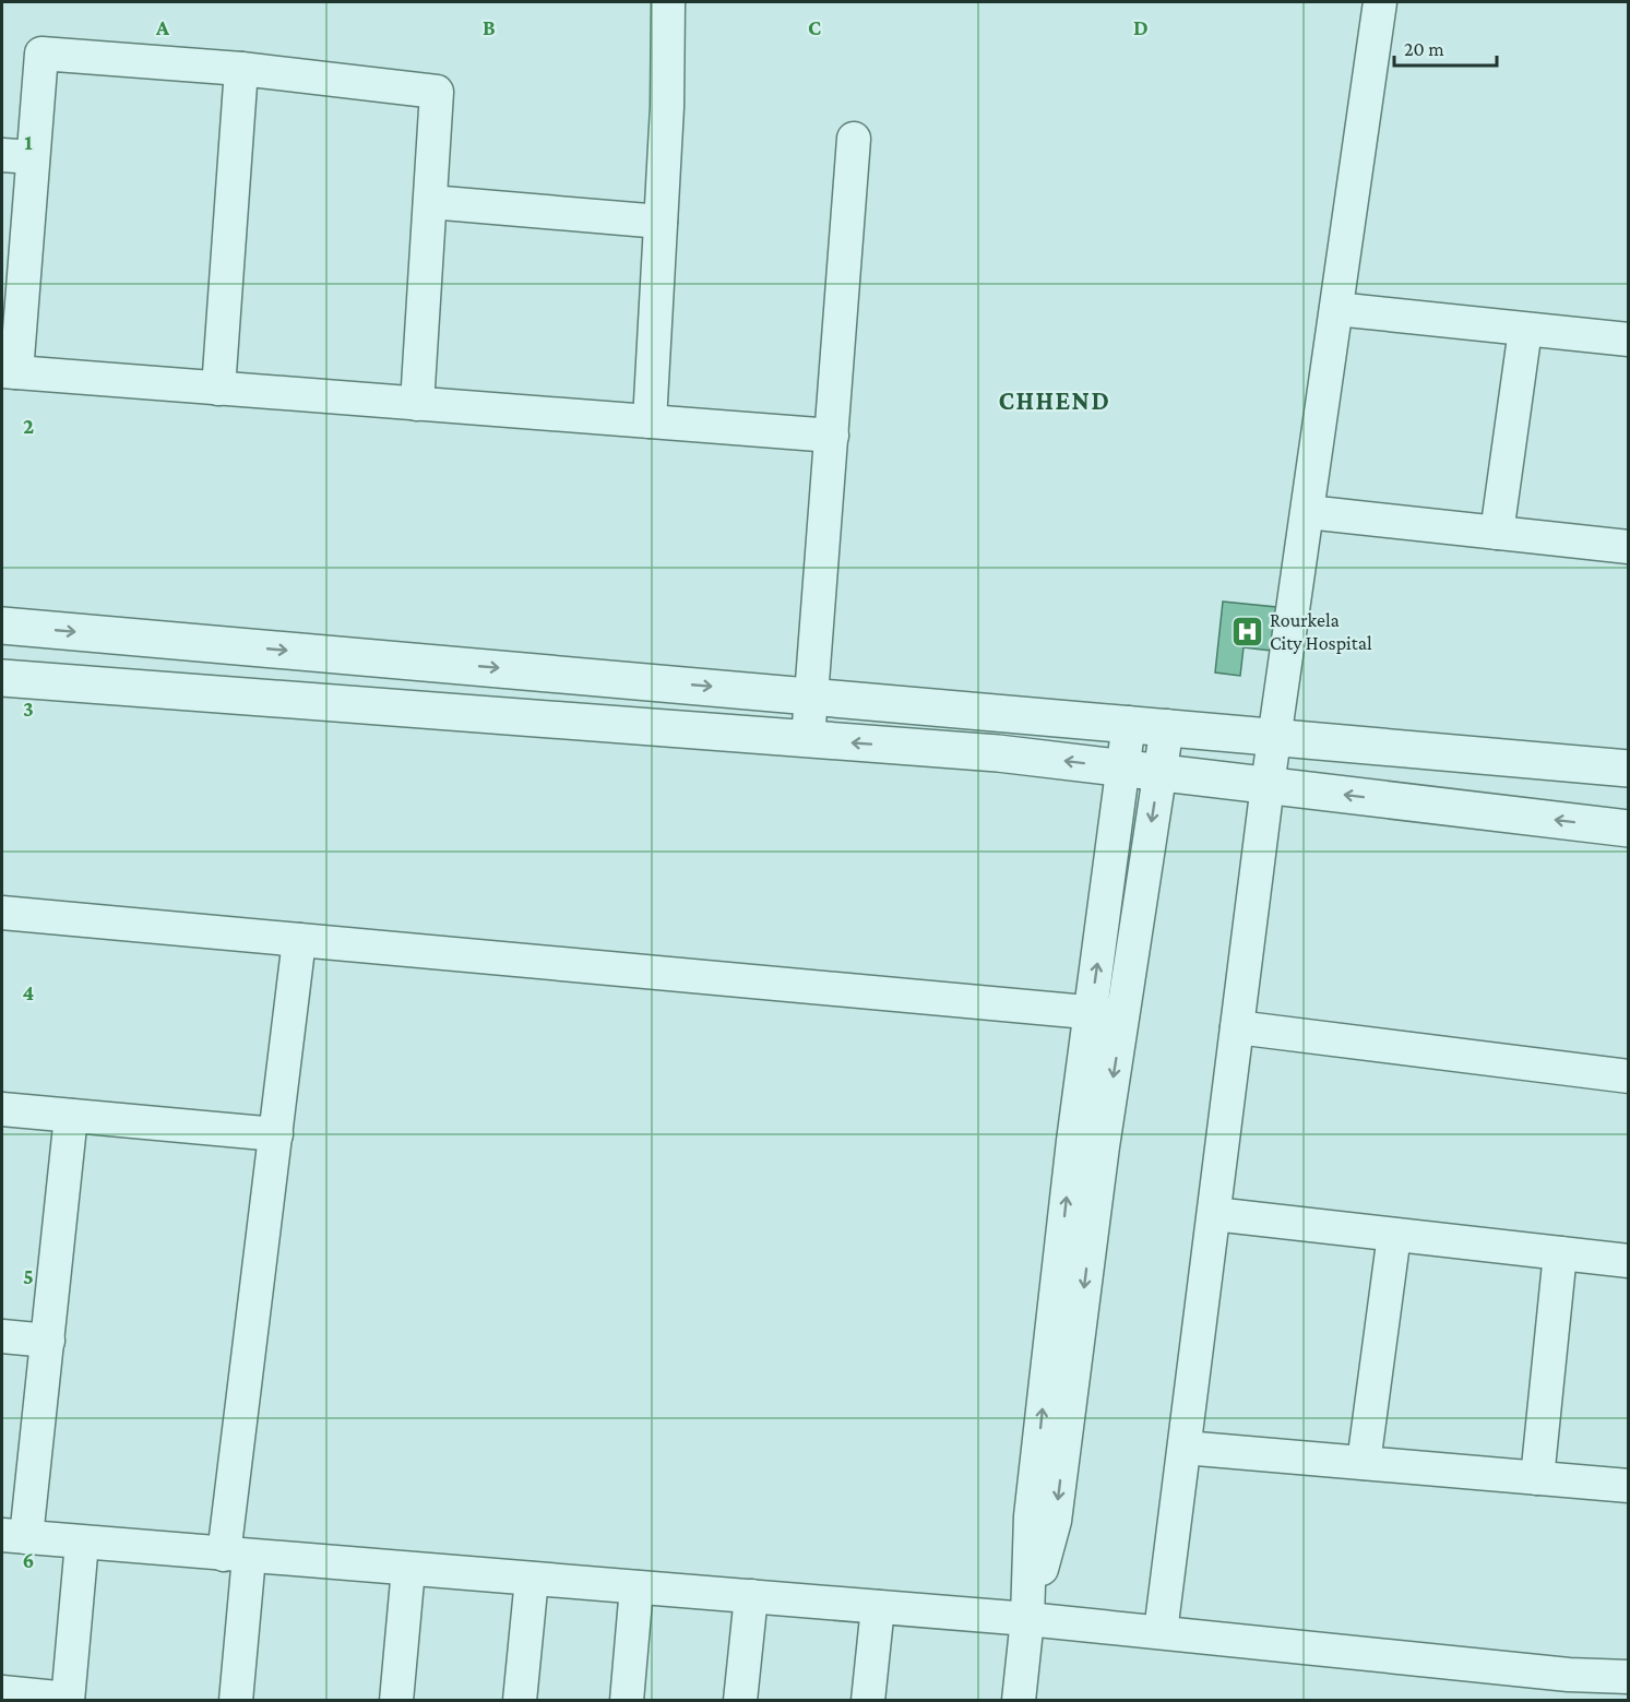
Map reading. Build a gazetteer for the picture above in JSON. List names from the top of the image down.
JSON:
{
  "districts": ["CHHEND"],
  "places": {
    "hospital": ["Rourkela City Hospital"]
  },
  "scale_bar": "20 m",
  "grid": {
    "columns": [
      "A",
      "B",
      "C",
      "D"
    ],
    "rows": [
      "1",
      "2",
      "3",
      "4",
      "5",
      "6"
    ]
  }
}
